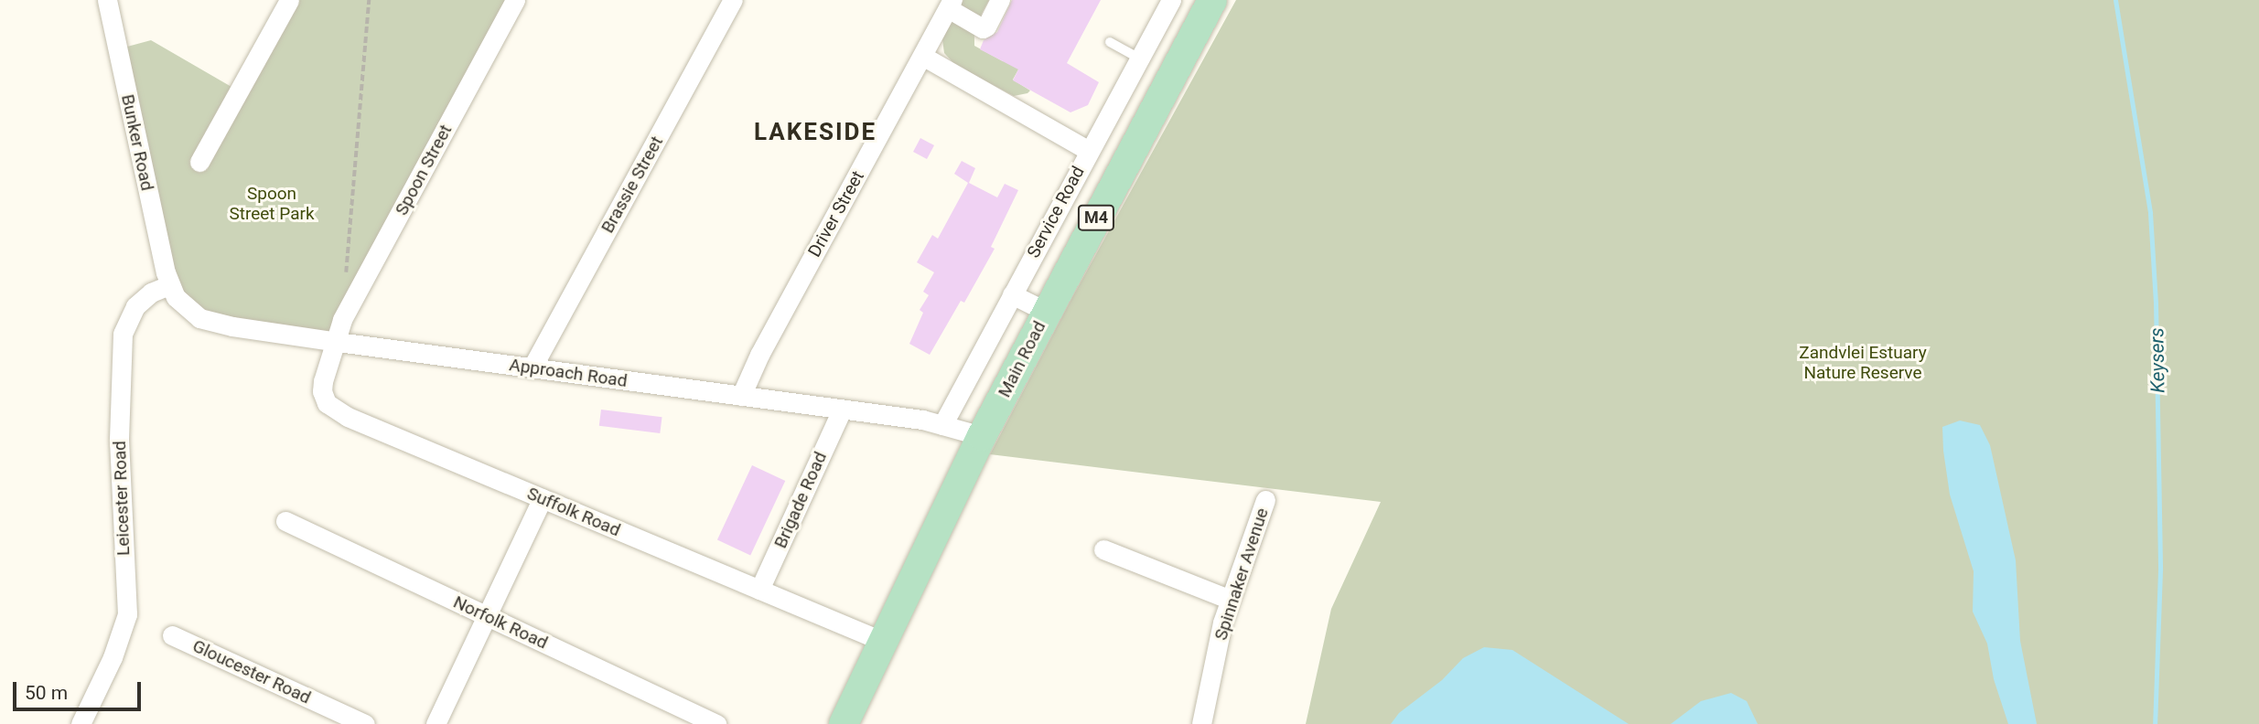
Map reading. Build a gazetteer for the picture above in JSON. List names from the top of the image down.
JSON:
{
  "streets": {
    "main road": ["M4", "Main Road"],
    "street": [
      "Bunker Road",
      "Spoon Street",
      "Brassie Street",
      "Service Road",
      "Driver Street",
      "Approach Road",
      "Leicester Road",
      "Brigade Road",
      "Suffolk Road",
      "Spinnaker Avenue",
      "Norfolk Road",
      "Gloucester Road"
    ]
  },
  "crossings": [
    ["Bunker Road", "Approach Road"],
    ["Bunker Road", "Leicester Road"],
    ["Spoon Street", "Approach Road"],
    ["Spoon Street", "Suffolk Road"],
    ["Brassie Street", "Approach Road"],
    ["Service Road", "Approach Road"],
    ["Driver Street", "Approach Road"],
    ["Main Road", "Approach Road"],
    ["Main Road", "Suffolk Road"],
    ["Approach Road", "Leicester Road"],
    ["Approach Road", "Brigade Road"],
    ["Approach Road", "Suffolk Road"],
    ["Brigade Road", "Suffolk Road"]
  ],
  "districts": ["LAKESIDE"],
  "water": ["Keysers"],
  "parks": ["Spoon Street Park", "Zandvlei Estuary Nature Reserve"],
  "scale_bar": "50 m"
}
